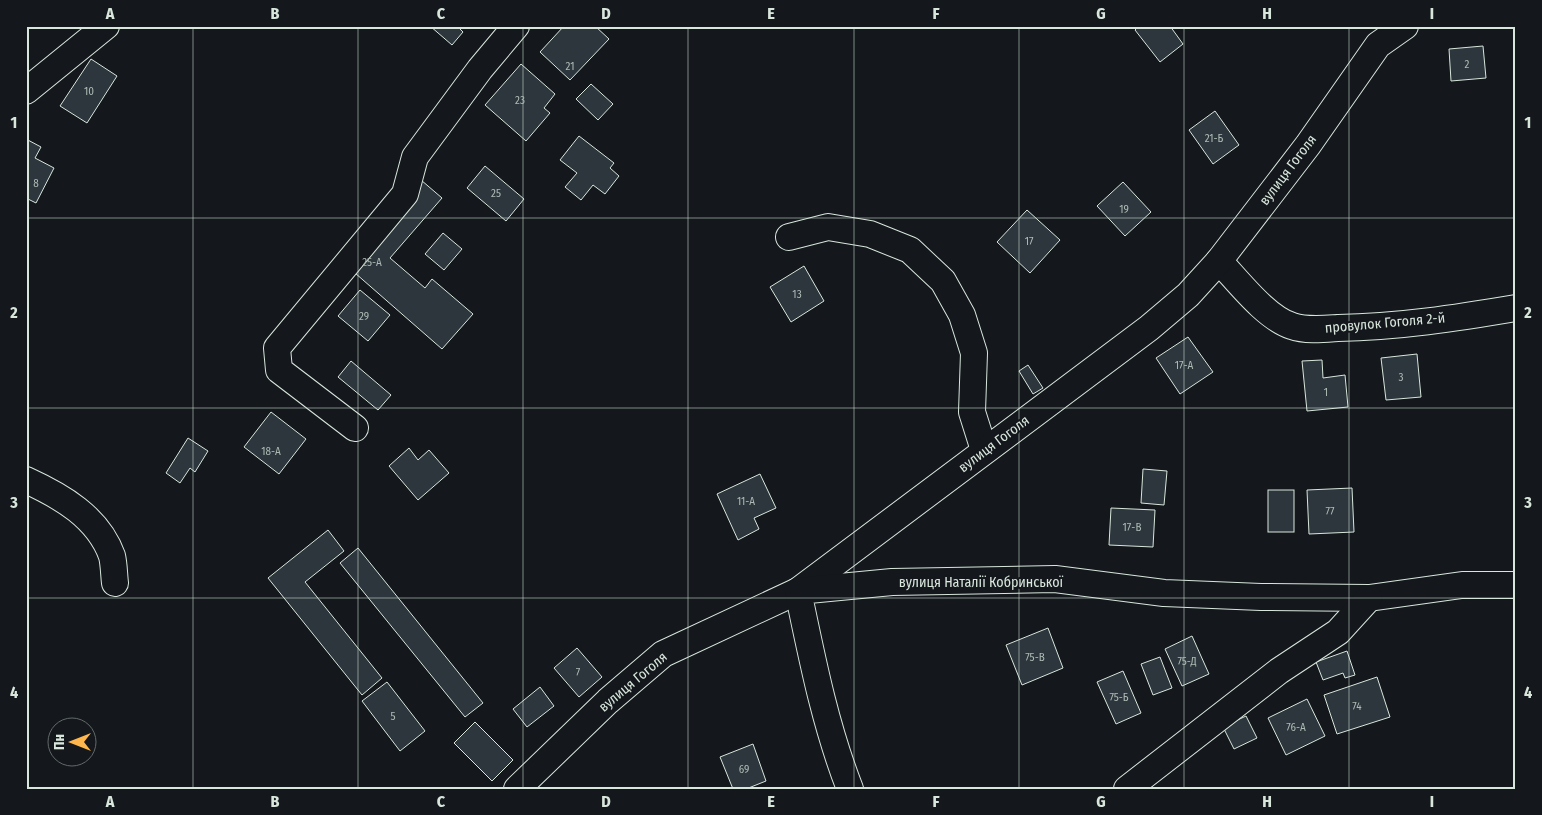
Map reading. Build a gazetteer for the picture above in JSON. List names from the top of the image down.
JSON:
{
  "streets": {
    "street": ["вулиця Гоголя", "провулок Гоголя 2-й", "вулиця Наталії Кобринської"]
  },
  "crossings": [
    ["вулиця Гоголя", "провулок Гоголя 2-й"],
    ["вулиця Гоголя", "вулиця Наталії Кобринської"]
  ],
  "house_numbers": [
    "2",
    "21",
    "10",
    "23",
    "21-Б",
    "8",
    "25",
    "19",
    "17",
    "25-А",
    "13",
    "29",
    "17-А",
    "3",
    "1",
    "18-А",
    "11-А",
    "77",
    "17-В",
    "75-В",
    "75-Д",
    "7",
    "75-Б",
    "74",
    "5",
    "76-А",
    "69"
  ],
  "north": "left",
  "grid": {
    "columns": [
      "A",
      "B",
      "C",
      "D",
      "E",
      "F",
      "G",
      "H",
      "I"
    ],
    "rows": [
      "1",
      "2",
      "3",
      "4"
    ]
  }
}
